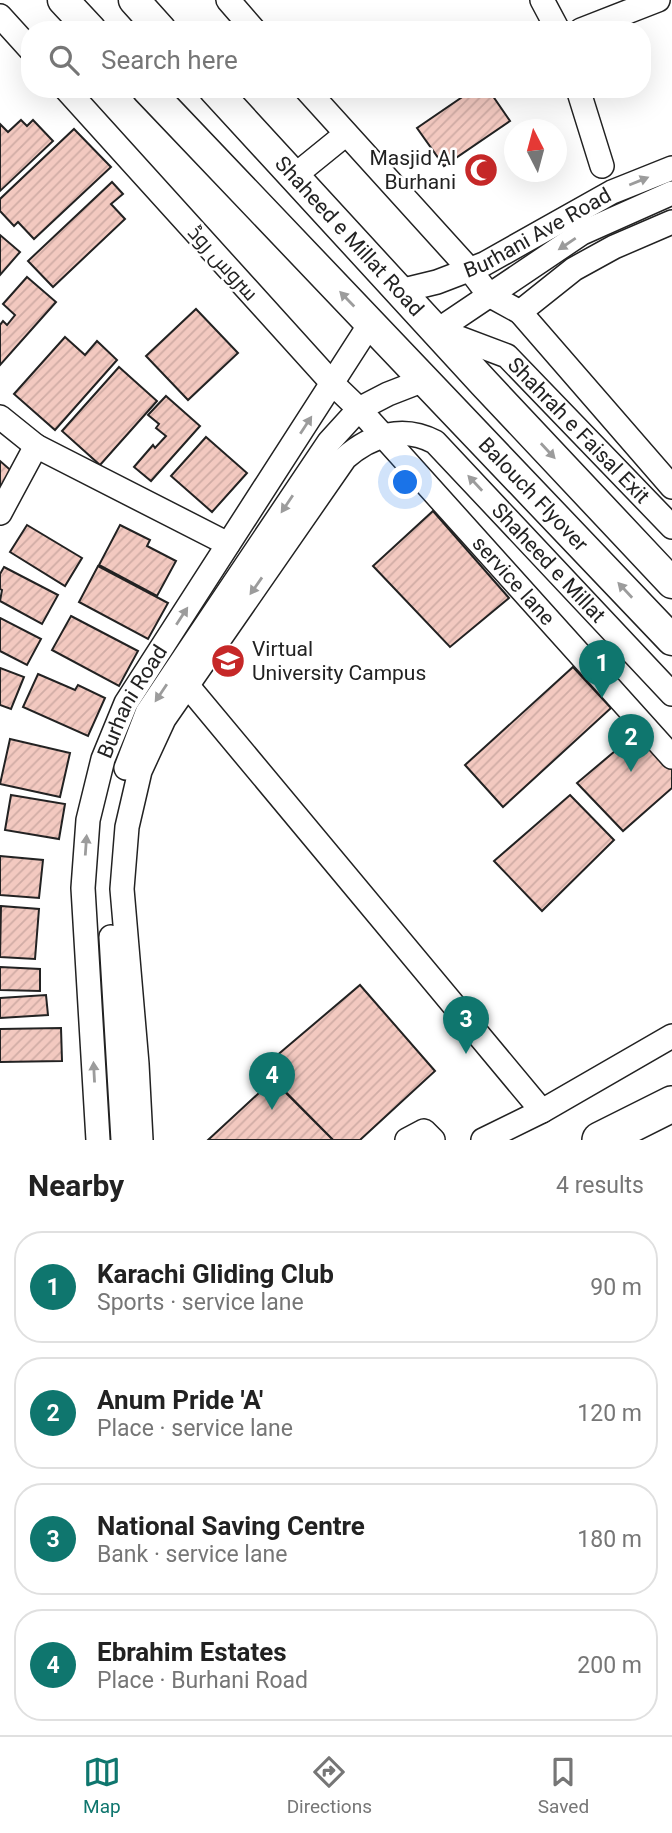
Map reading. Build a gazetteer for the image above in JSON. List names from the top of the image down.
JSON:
{
  "streets": {
    "main road": ["Shaheed e Millat Road", "Balouch Flyover"],
    "street": [
      "Burhani Ave Road",
      "سروس روڈ",
      "Shahrah e Faisal Exit",
      "Shaheed e Millat",
      "service lane",
      "Burhani Road"
    ]
  },
  "crossings": [
    ["Burhani Ave Road", "Shaheed e Millat Road"],
    ["Shaheed e Millat Road", "Shahrah e Faisal Exit"],
    ["Shaheed e Millat Road", "Balouch Flyover"],
    ["سروس روڈ", "Shaheed e Millat"],
    ["سروس روڈ", "service lane"],
    ["سروس روڈ", "Burhani Road"],
    ["Balouch Flyover", "Burhani Road"],
    ["Shaheed e Millat", "service lane"]
  ],
  "places": {
    "mosque": ["Masjid Al Burhani"],
    "school or university": ["Virtual University Campus"]
  },
  "north": "top",
  "page": {
    "search": "Search here",
    "pins": [
      "1",
      "2",
      "3",
      "4"
    ],
    "heading": ["Nearby", "4 results"],
    "list": [
      {
        "mark": "1",
        "name": "Karachi Gliding Club",
        "note": "Sports · service lane",
        "value": "90 m"
      },
      {
        "mark": "2",
        "name": "Anum Pride 'A'",
        "note": "Place · service lane",
        "value": "120 m"
      },
      {
        "mark": "3",
        "name": "National Saving Centre",
        "note": "Bank · service lane",
        "value": "180 m"
      },
      {
        "mark": "4",
        "name": "Ebrahim Estates",
        "note": "Place · Burhani Road",
        "value": "200 m"
      }
    ],
    "nav": ["Map", "Directions", "Saved"]
  }
}
